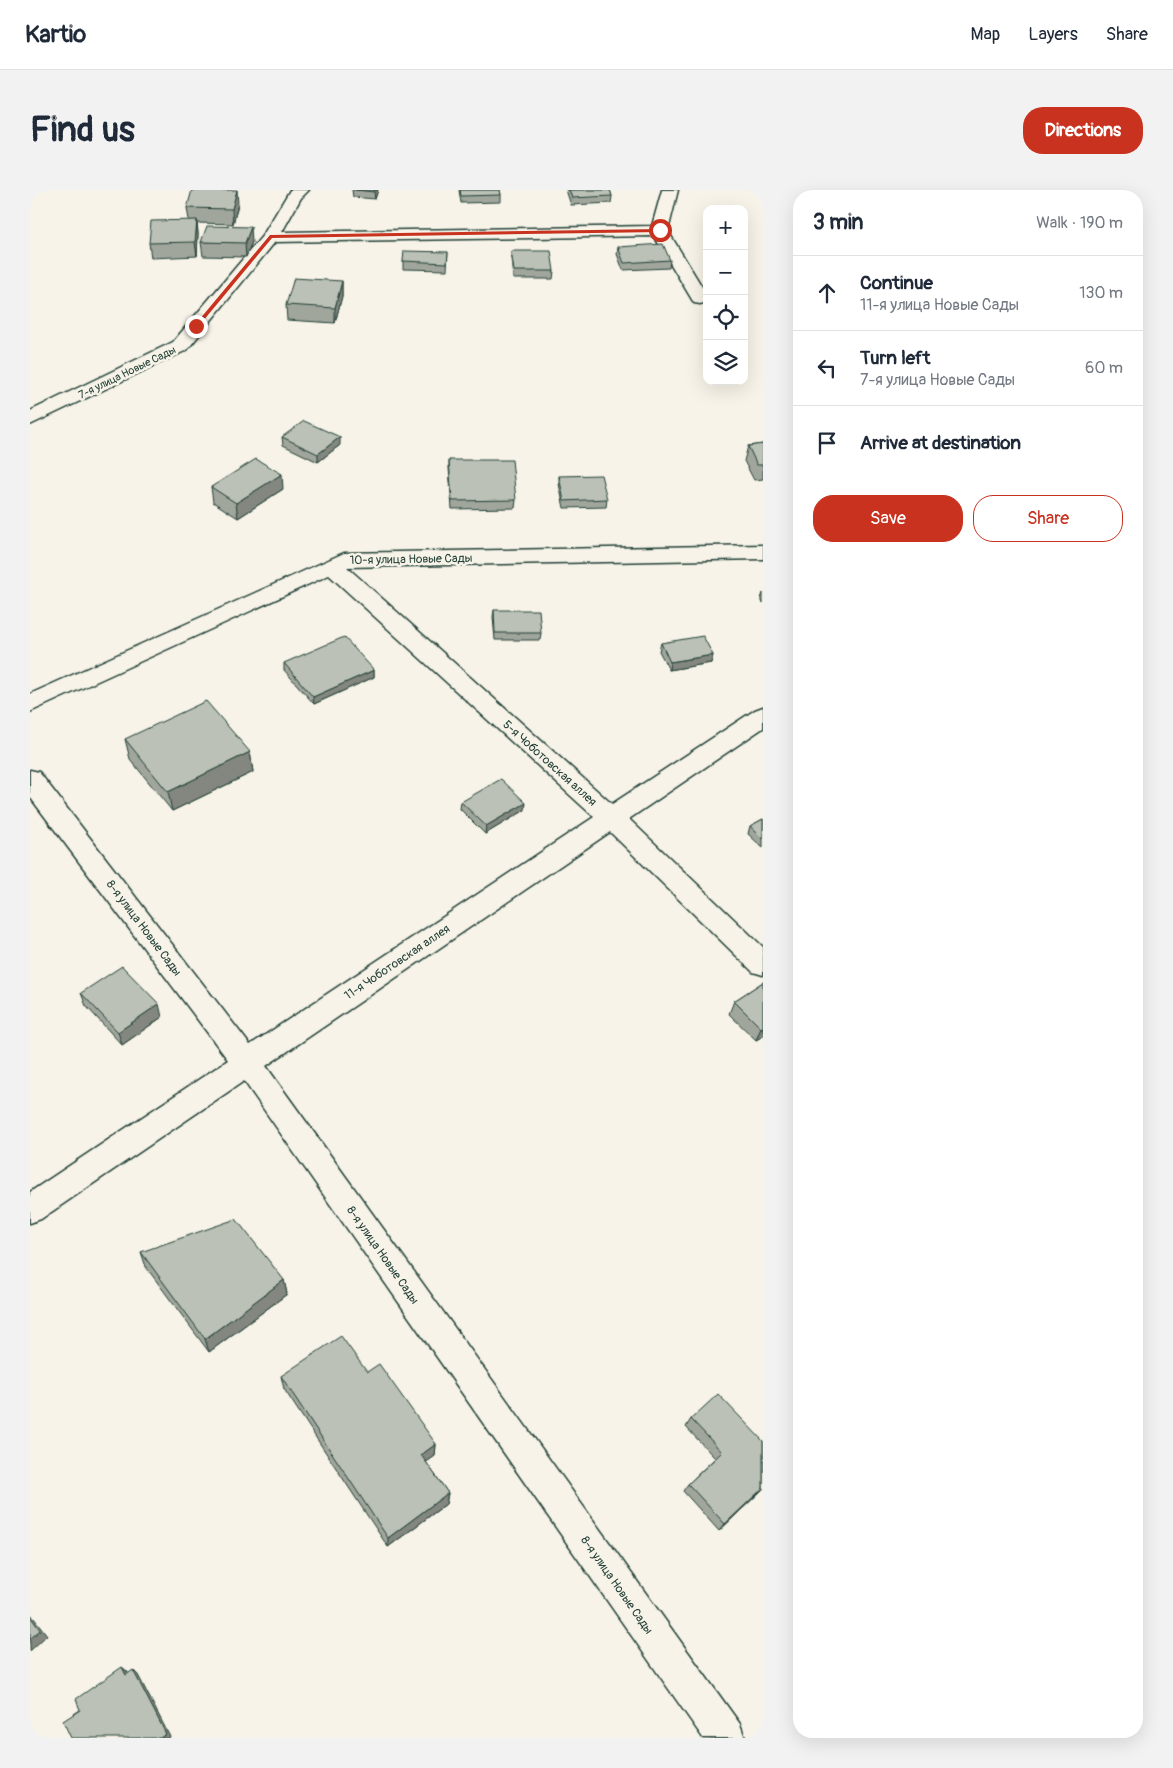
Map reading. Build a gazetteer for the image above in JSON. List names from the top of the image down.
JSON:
{
  "streets": {
    "street": [
      "7-я улица Новые Сады",
      "10-я улица Новые Сады",
      "5-я Чоботовская аллея",
      "8-я улица Новые Сады",
      "11-я Чоботовская аллея"
    ]
  },
  "crossings": [
    ["10-я улица Новые Сады", "5-я Чоботовская аллея"],
    ["5-я Чоботовская аллея", "11-я Чоботовская аллея"],
    ["8-я улица Новые Сады", "11-я Чоботовская аллея"]
  ],
  "page": {
    "header": "Kartio",
    "nav": ["Map", "Layers", "Share"],
    "buttons": [
      "Directions",
      ["Save", "Share"]
    ],
    "title": "Find us",
    "heading": ["3 min", "Walk · 190 m"],
    "map_buttons": ["+", "−"],
    "list": [
      ["Continue", "11-я улица Новые Сады", "130 m"],
      ["Turn left", "7-я улица Новые Сады", "60 m"],
      "Arrive at destination"
    ]
  }
}
